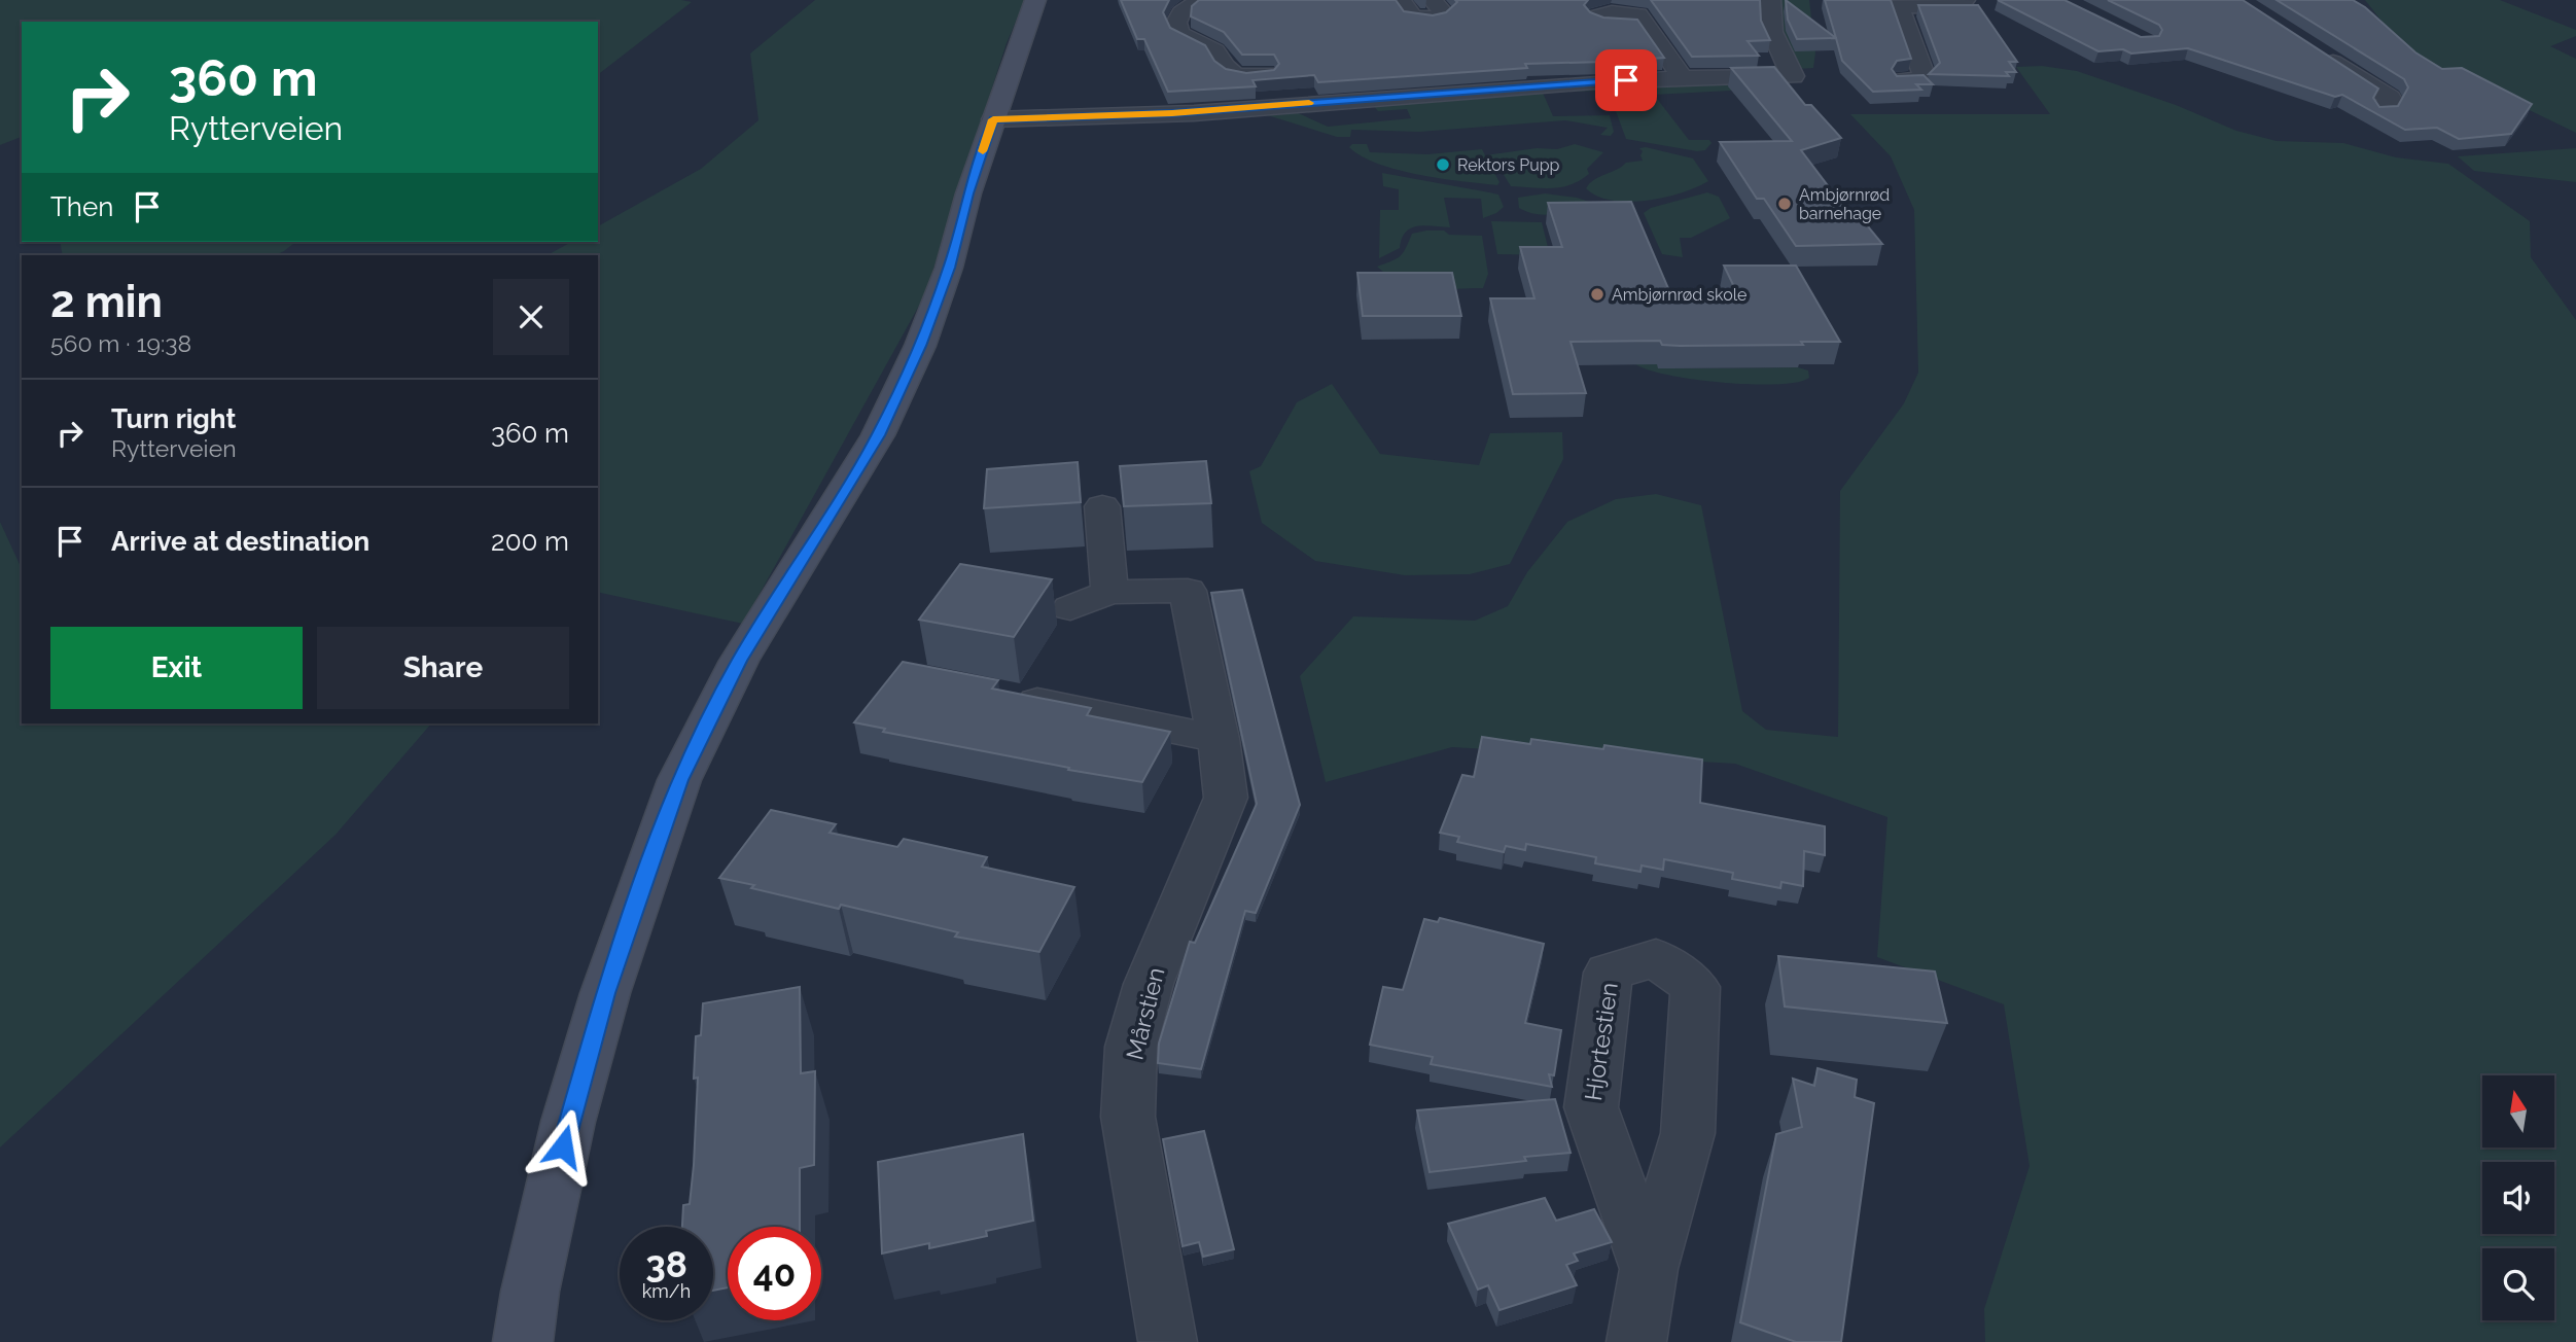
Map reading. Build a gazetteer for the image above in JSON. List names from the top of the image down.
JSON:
{
  "streets": {
    "street": ["Mårstien", "Hjortestien"]
  },
  "places": ["Rektors Pupp", "Ambjørnrød barnehage", "Ambjørnrød skole"],
  "north": "top",
  "page": {
    "turn": ["360 m", "Rytterveien"],
    "then": "Then",
    "heading": ["2 min", "560 m · 19:38"],
    "list": [
      {
        "name": "Turn right",
        "note": "Rytterveien",
        "value": "360 m"
      },
      {
        "name": "Arrive at destination",
        "value": "200 m"
      }
    ],
    "buttons": ["Exit", "Share"],
    "speed": "38 km/h",
    "limit": "40"
  }
}
